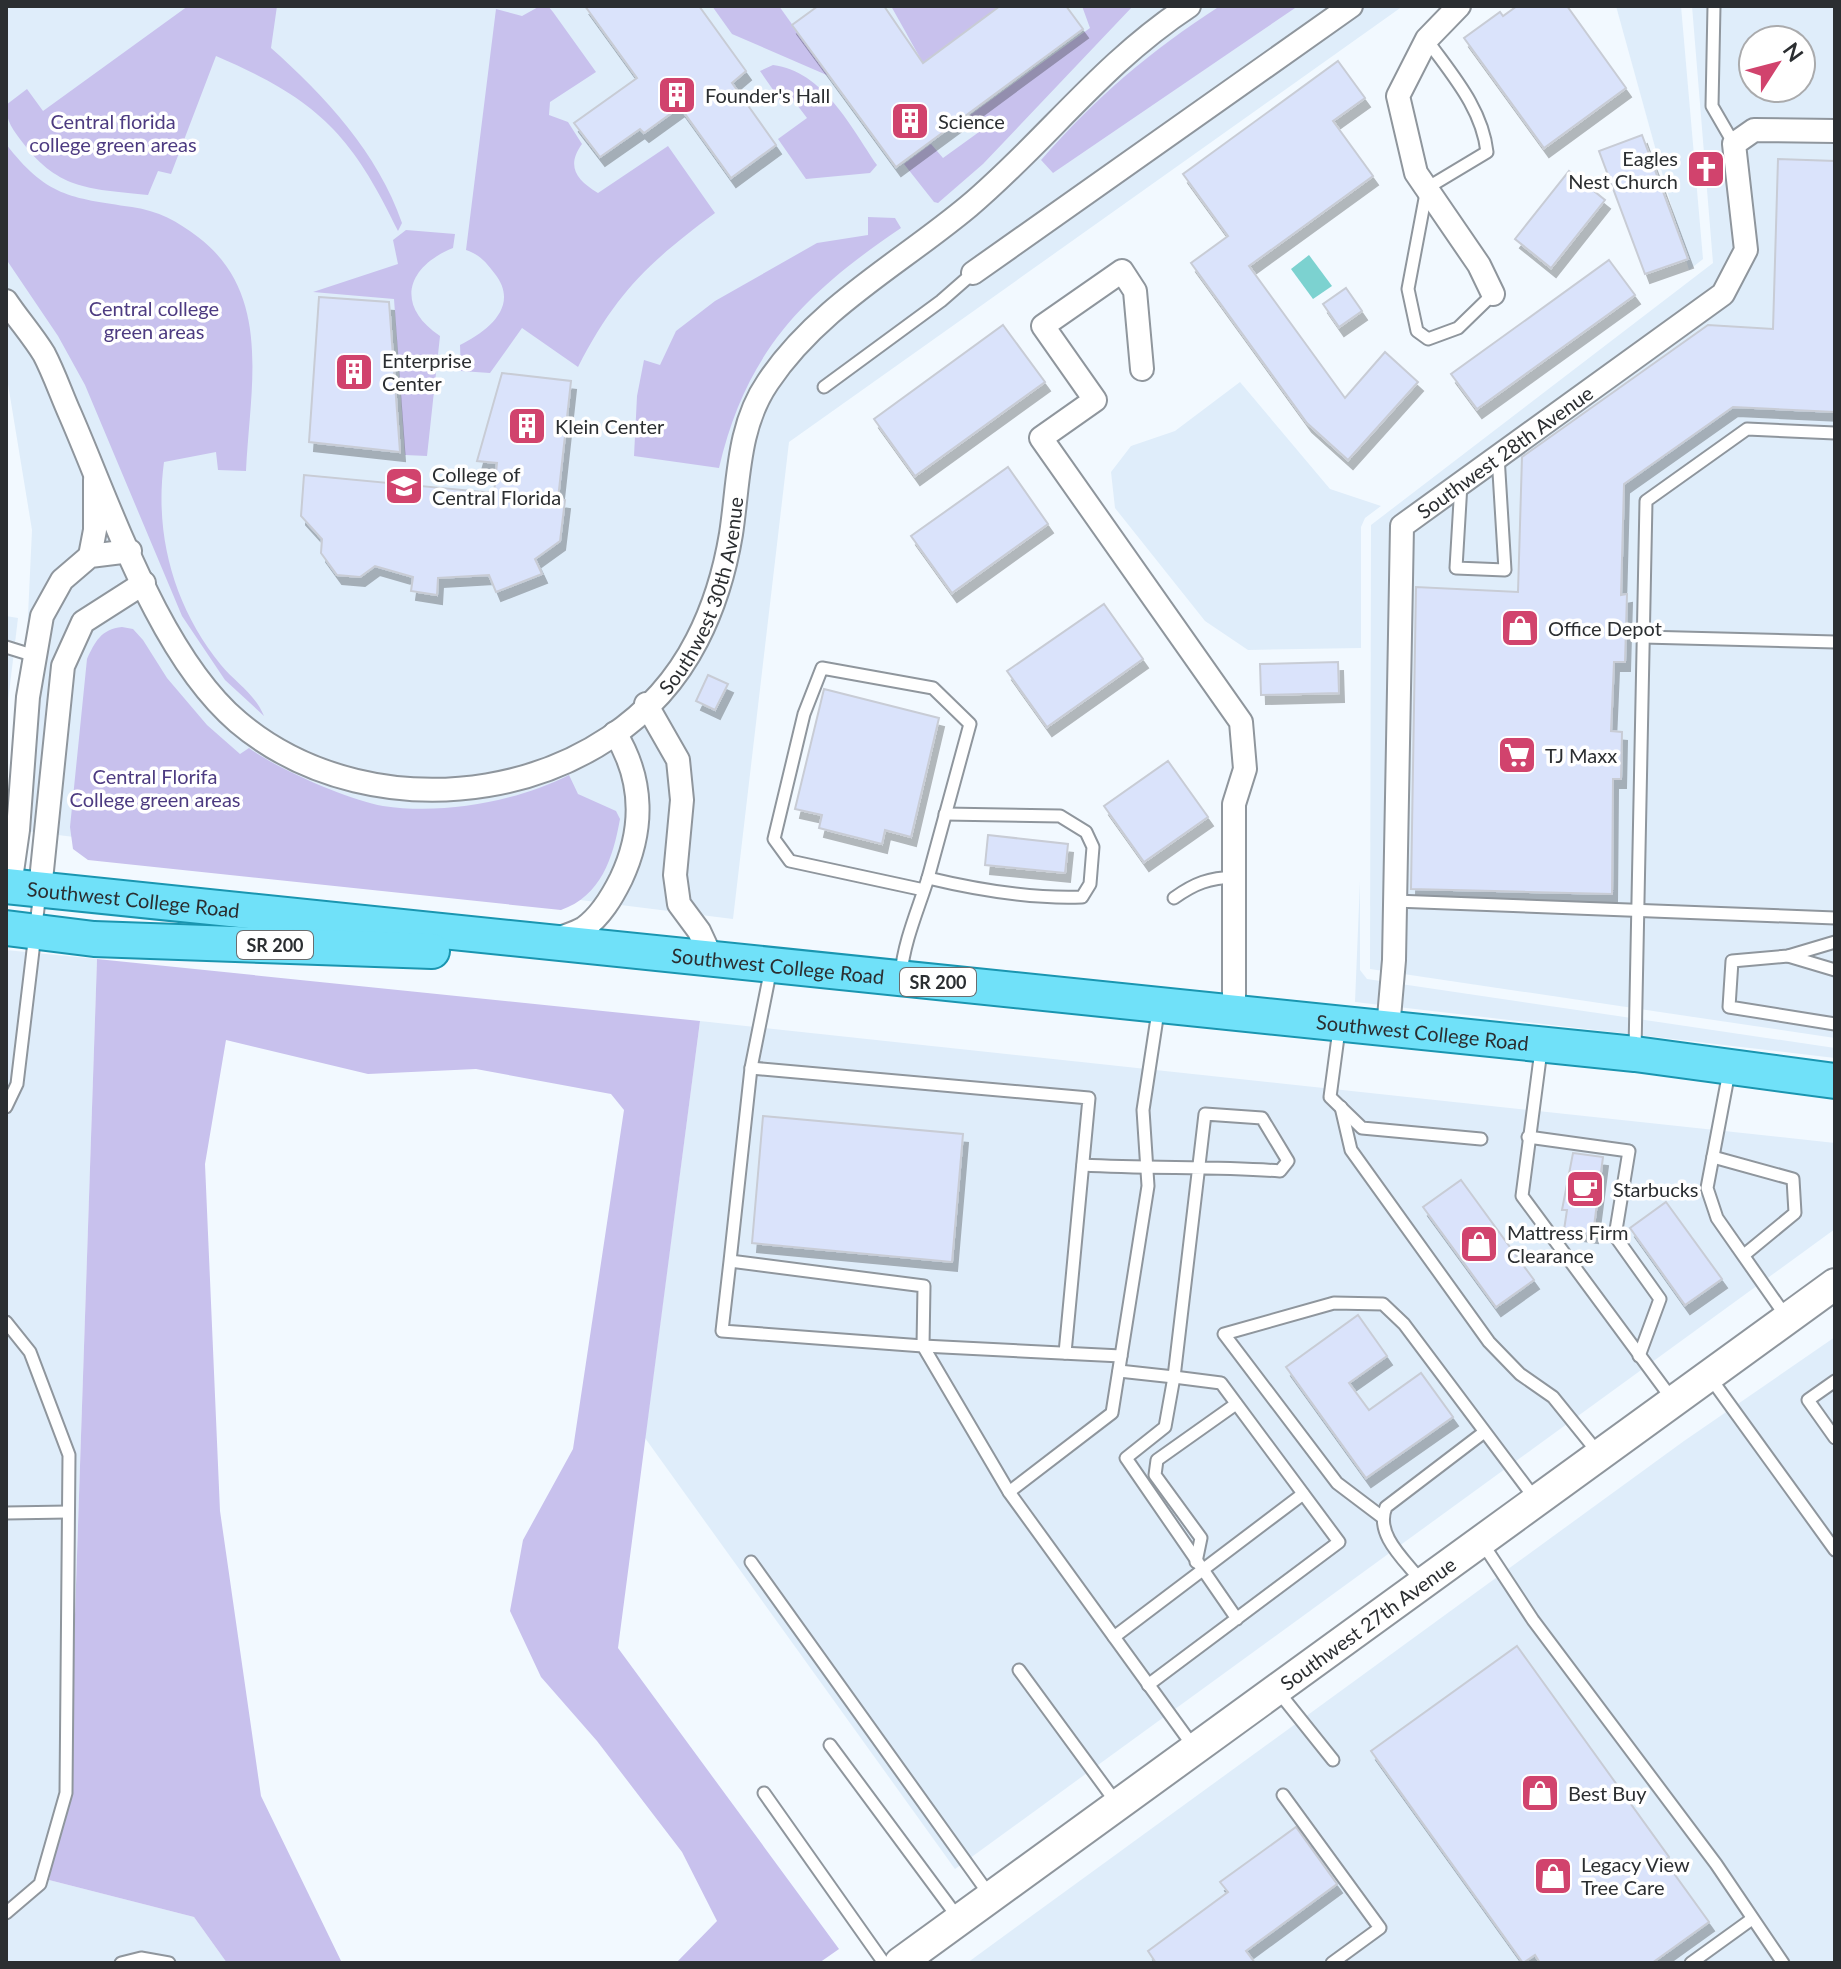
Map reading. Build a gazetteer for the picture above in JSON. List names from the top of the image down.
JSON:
{
  "streets": {
    "main road": ["Southwest College Road", "SR 200", "Southwest 27th Avenue"],
    "street": ["Southwest 28th Avenue", "Southwest 30th Avenue"]
  },
  "crossings": [
    ["Southwest 28th Avenue", "Southwest College Road"],
    ["Southwest 30th Avenue", "Southwest College Road"]
  ],
  "parks": ["Central florida college green areas", "Central college green areas", "Central Florifa College green areas"],
  "places": {
    "building": [
      "Founder's Hall",
      "Science",
      "Enterprise Center",
      "Klein Center"
    ],
    "church": ["Eagles Nest Church"],
    "school or university": ["College of Central Florida"],
    "shop": [
      "Office Depot",
      "Mattress Firm Clearance",
      "Best Buy",
      "Legacy View Tree Care"
    ],
    "supermarket": ["TJ Maxx"],
    "cafe": ["Starbucks"]
  },
  "north": "top right"
}
